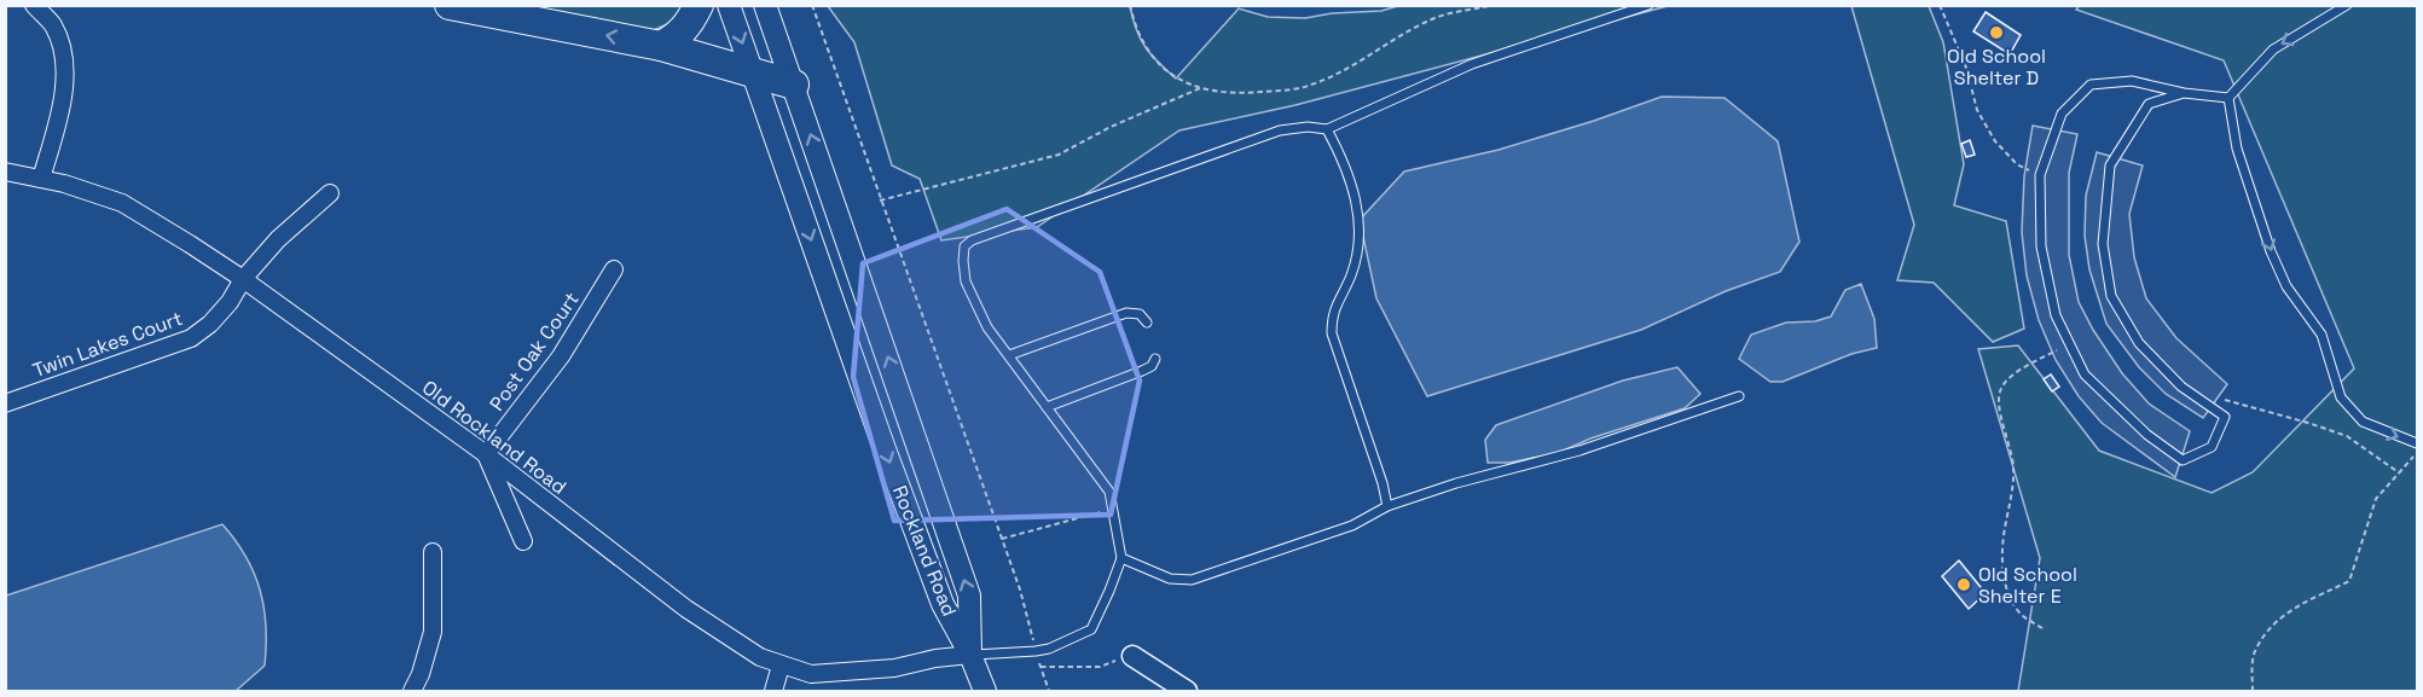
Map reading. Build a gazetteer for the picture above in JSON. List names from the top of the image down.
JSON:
{
  "streets": {
    "main road": ["Rockland Road"],
    "street": ["Twin Lakes Court", "Post Oak Court", "Old Rockland Road"]
  },
  "crossings": [
    ["Twin Lakes Court", "Old Rockland Road"],
    ["Post Oak Court", "Old Rockland Road"],
    ["Old Rockland Road", "Rockland Road"]
  ],
  "places": ["Old School Shelter D", "Old School Shelter E"]
}
